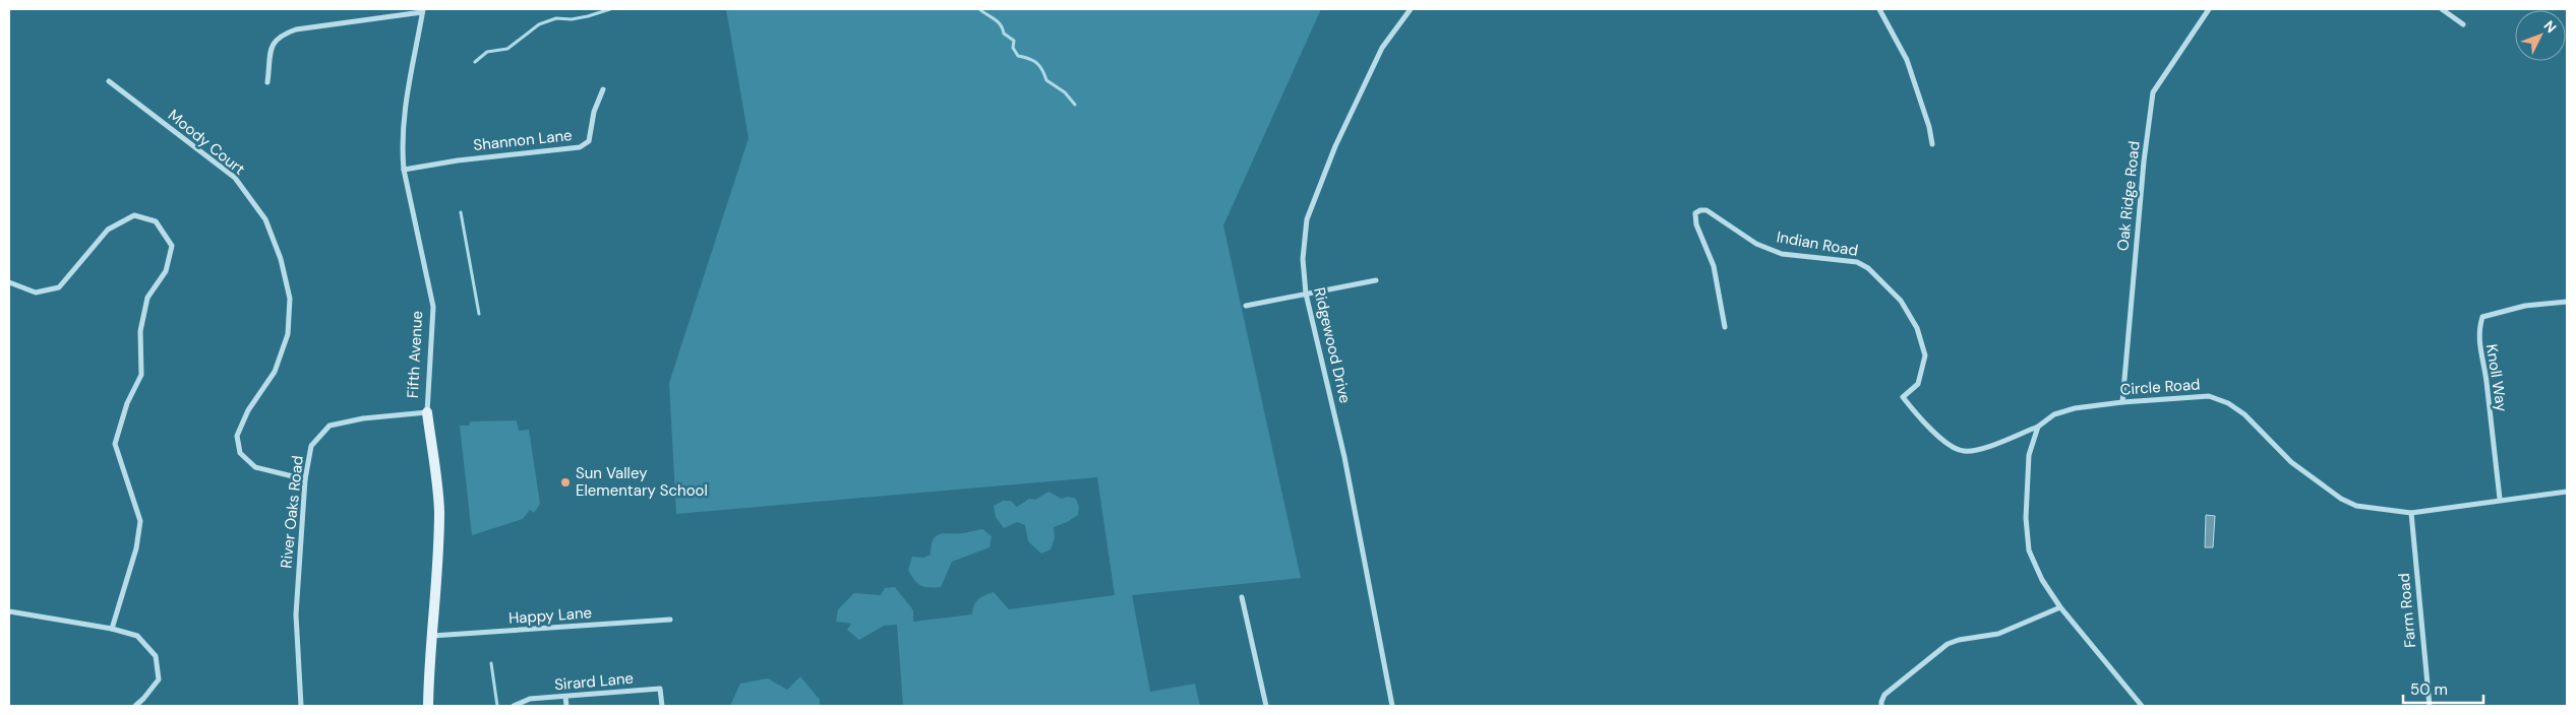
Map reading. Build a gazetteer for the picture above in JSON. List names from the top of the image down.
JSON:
{
  "streets": {
    "street": [
      "Shannon Lane",
      "Moody Court",
      "Oak Ridge Road",
      "Indian Road",
      "Ridgewood Drive",
      "Fifth Avenue",
      "Knoll Way",
      "Circle Road",
      "River Oaks Road",
      "Farm Road",
      "Happy Lane",
      "Sirard Lane"
    ]
  },
  "crossings": [
    ["Shannon Lane", "Fifth Avenue"],
    ["Moody Court", "River Oaks Road"],
    ["Oak Ridge Road", "Circle Road"],
    ["Indian Road", "Circle Road"],
    ["Fifth Avenue", "River Oaks Road"],
    ["Fifth Avenue", "Happy Lane"],
    ["Knoll Way", "Circle Road"],
    ["Circle Road", "Farm Road"]
  ],
  "places": ["Sun Valley Elementary School"],
  "scale_bar": "50 m",
  "north": "top right"
}
